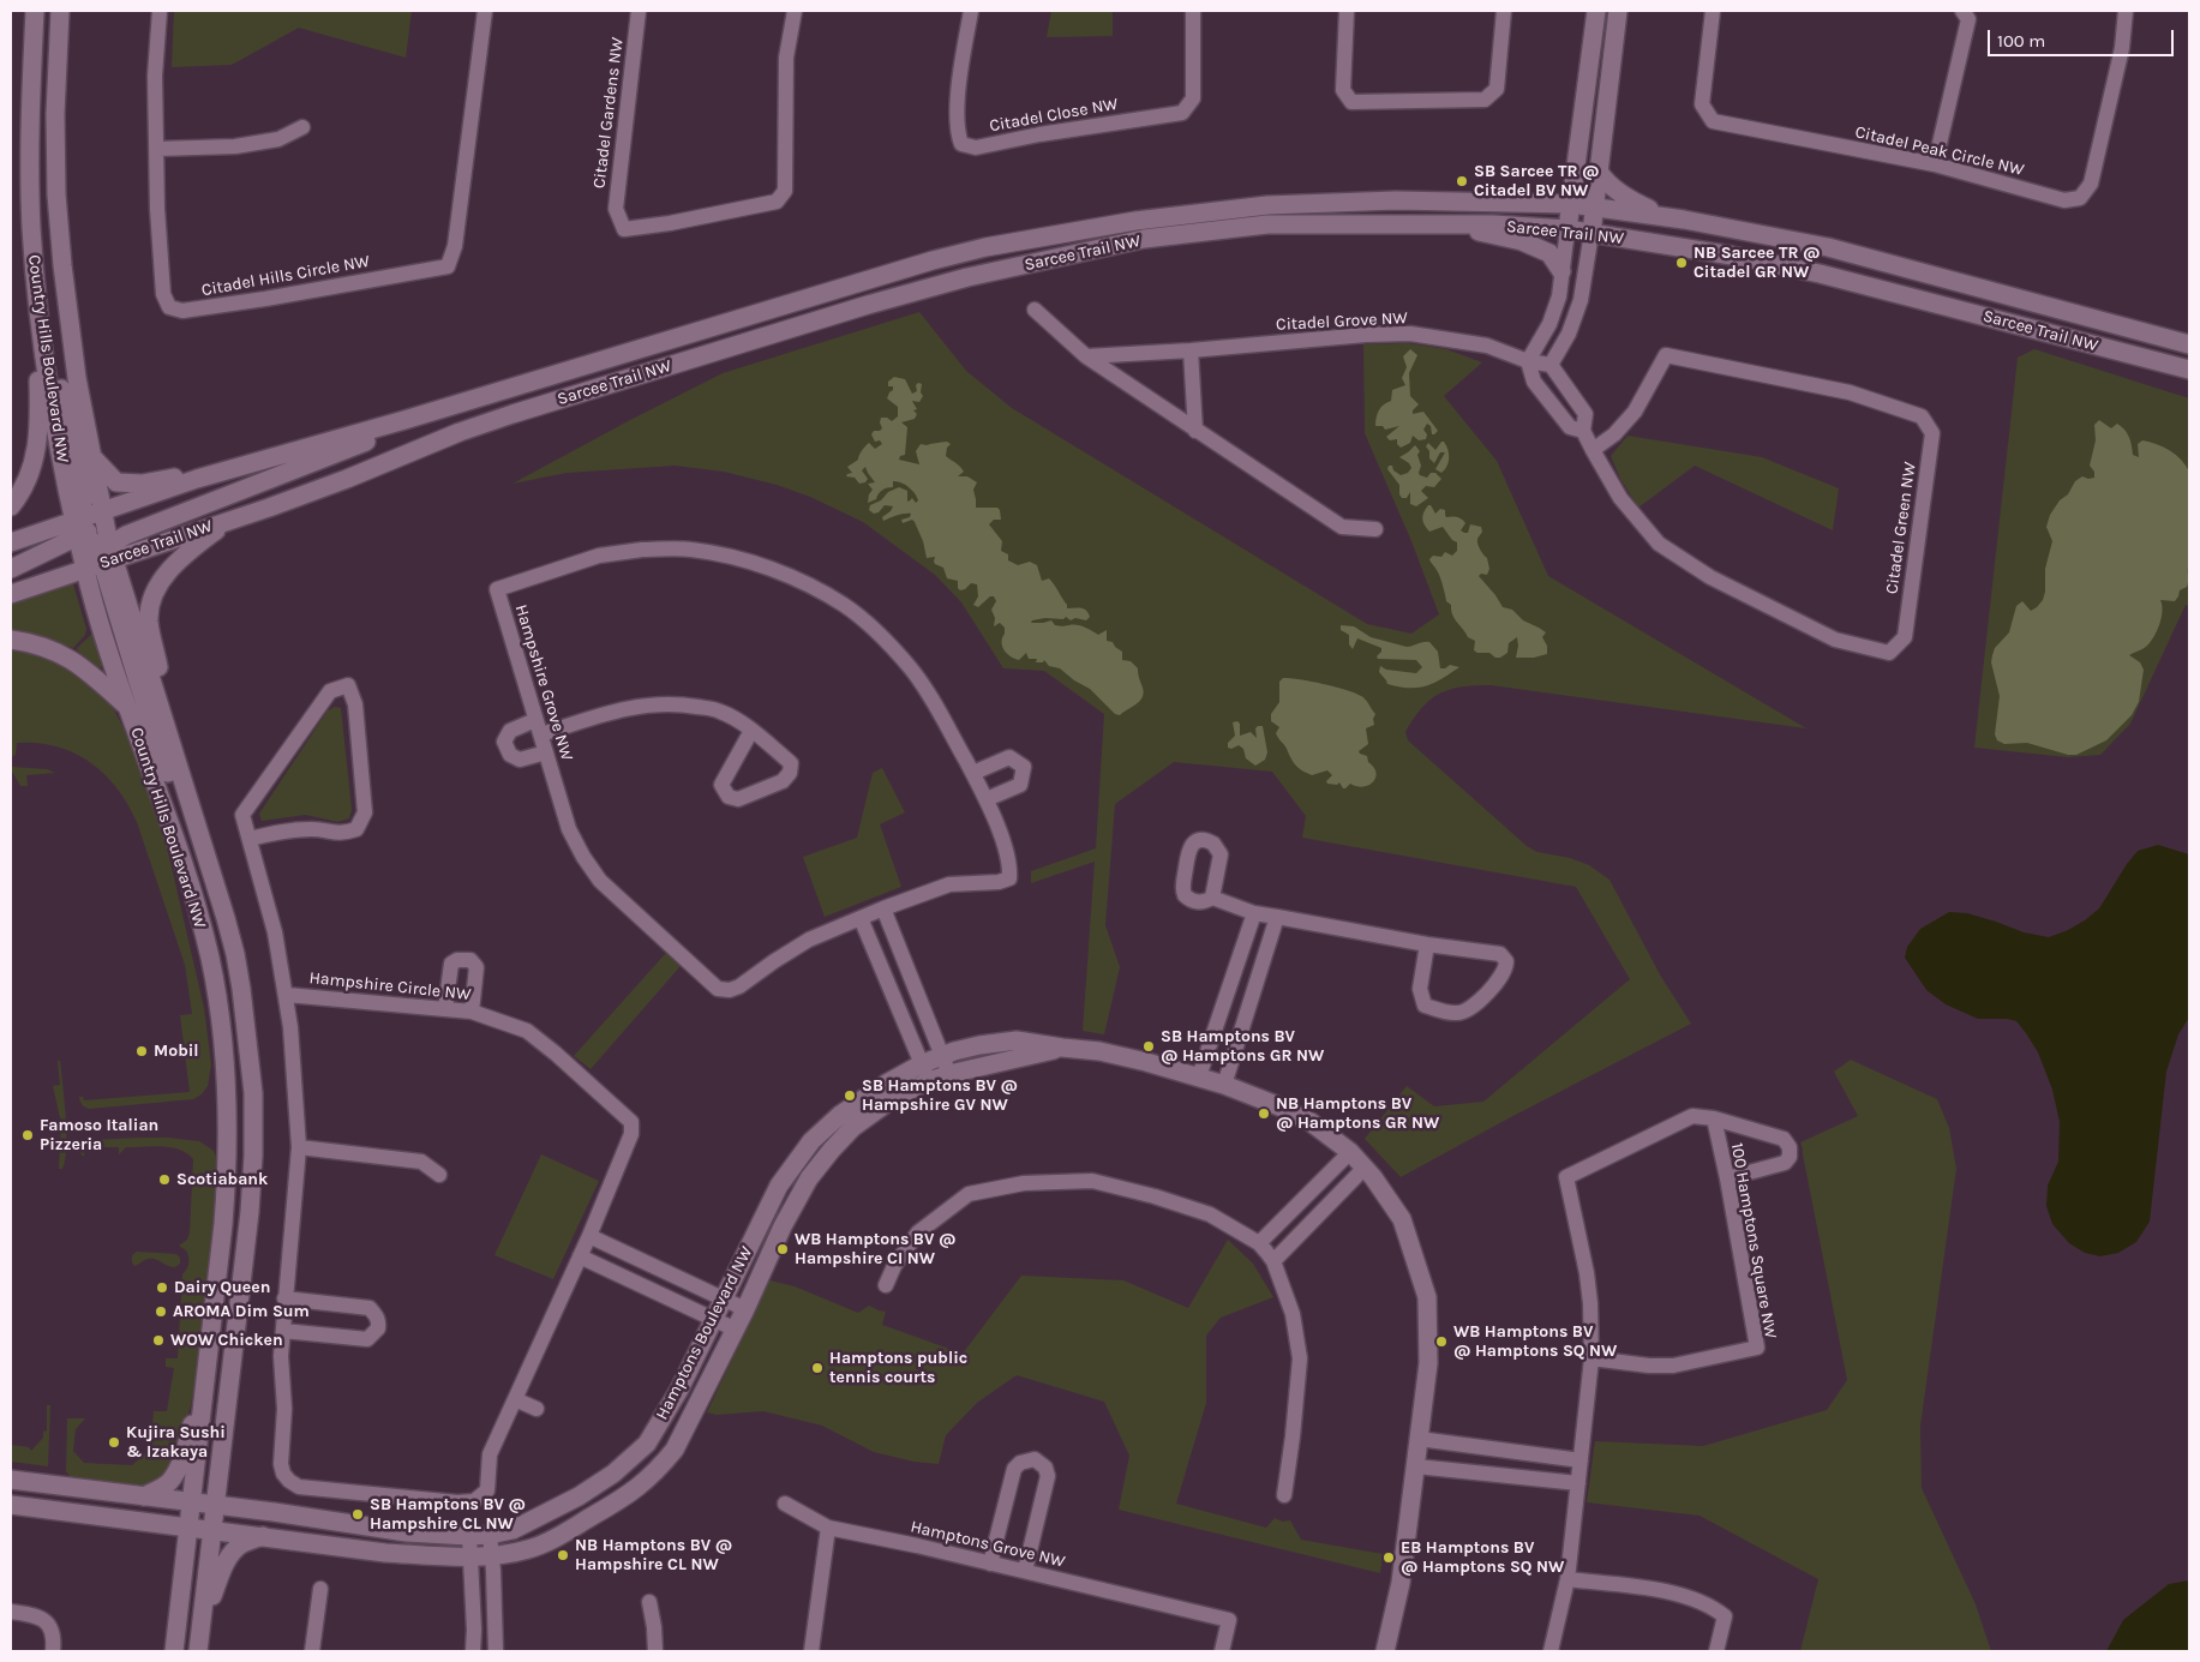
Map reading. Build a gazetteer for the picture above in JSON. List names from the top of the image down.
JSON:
{
  "streets": {
    "main road": ["Sarcee Trail NW", "Country Hills Boulevard NW", "Hamptons Boulevard NW"],
    "street": [
      "Citadel Gardens NW",
      "Citadel Close NW",
      "Citadel Peak Circle NW",
      "Citadel Hills Circle NW",
      "Citadel Grove NW",
      "Citadel Green NW",
      "Hampshire Grove NW",
      "Hampshire Circle NW",
      "100 Hamptons Square NW",
      "Hamptons Grove NW"
    ]
  },
  "crossings": [
    ["Sarcee Trail NW", "Country Hills Boulevard NW"],
    ["Citadel Grove NW", "Citadel Green NW"],
    ["Country Hills Boulevard NW", "Hamptons Boulevard NW"]
  ],
  "places": [
    "SB Sarcee TR @ Citadel BV NW",
    "NB Sarcee TR @ Citadel GR NW",
    "SB Hamptons BV @ Hamptons GR NW",
    "Mobil",
    "SB Hamptons BV @ Hampshire GV NW",
    "NB Hamptons BV @ Hamptons GR NW",
    "Famoso Italian Pizzeria",
    "Scotiabank",
    "WB Hamptons BV @ Hampshire CI NW",
    "Dairy Queen",
    "AROMA Dim Sum",
    "WOW Chicken",
    "WB Hamptons BV @ Hamptons SQ NW",
    "Hamptons public tennis courts",
    "Kujira Sushi & Izakaya",
    "SB Hamptons BV @ Hampshire CL NW",
    "NB Hamptons BV @ Hampshire CL NW",
    "EB Hamptons BV @ Hamptons SQ NW"
  ],
  "scale_bar": "100 m"
}
